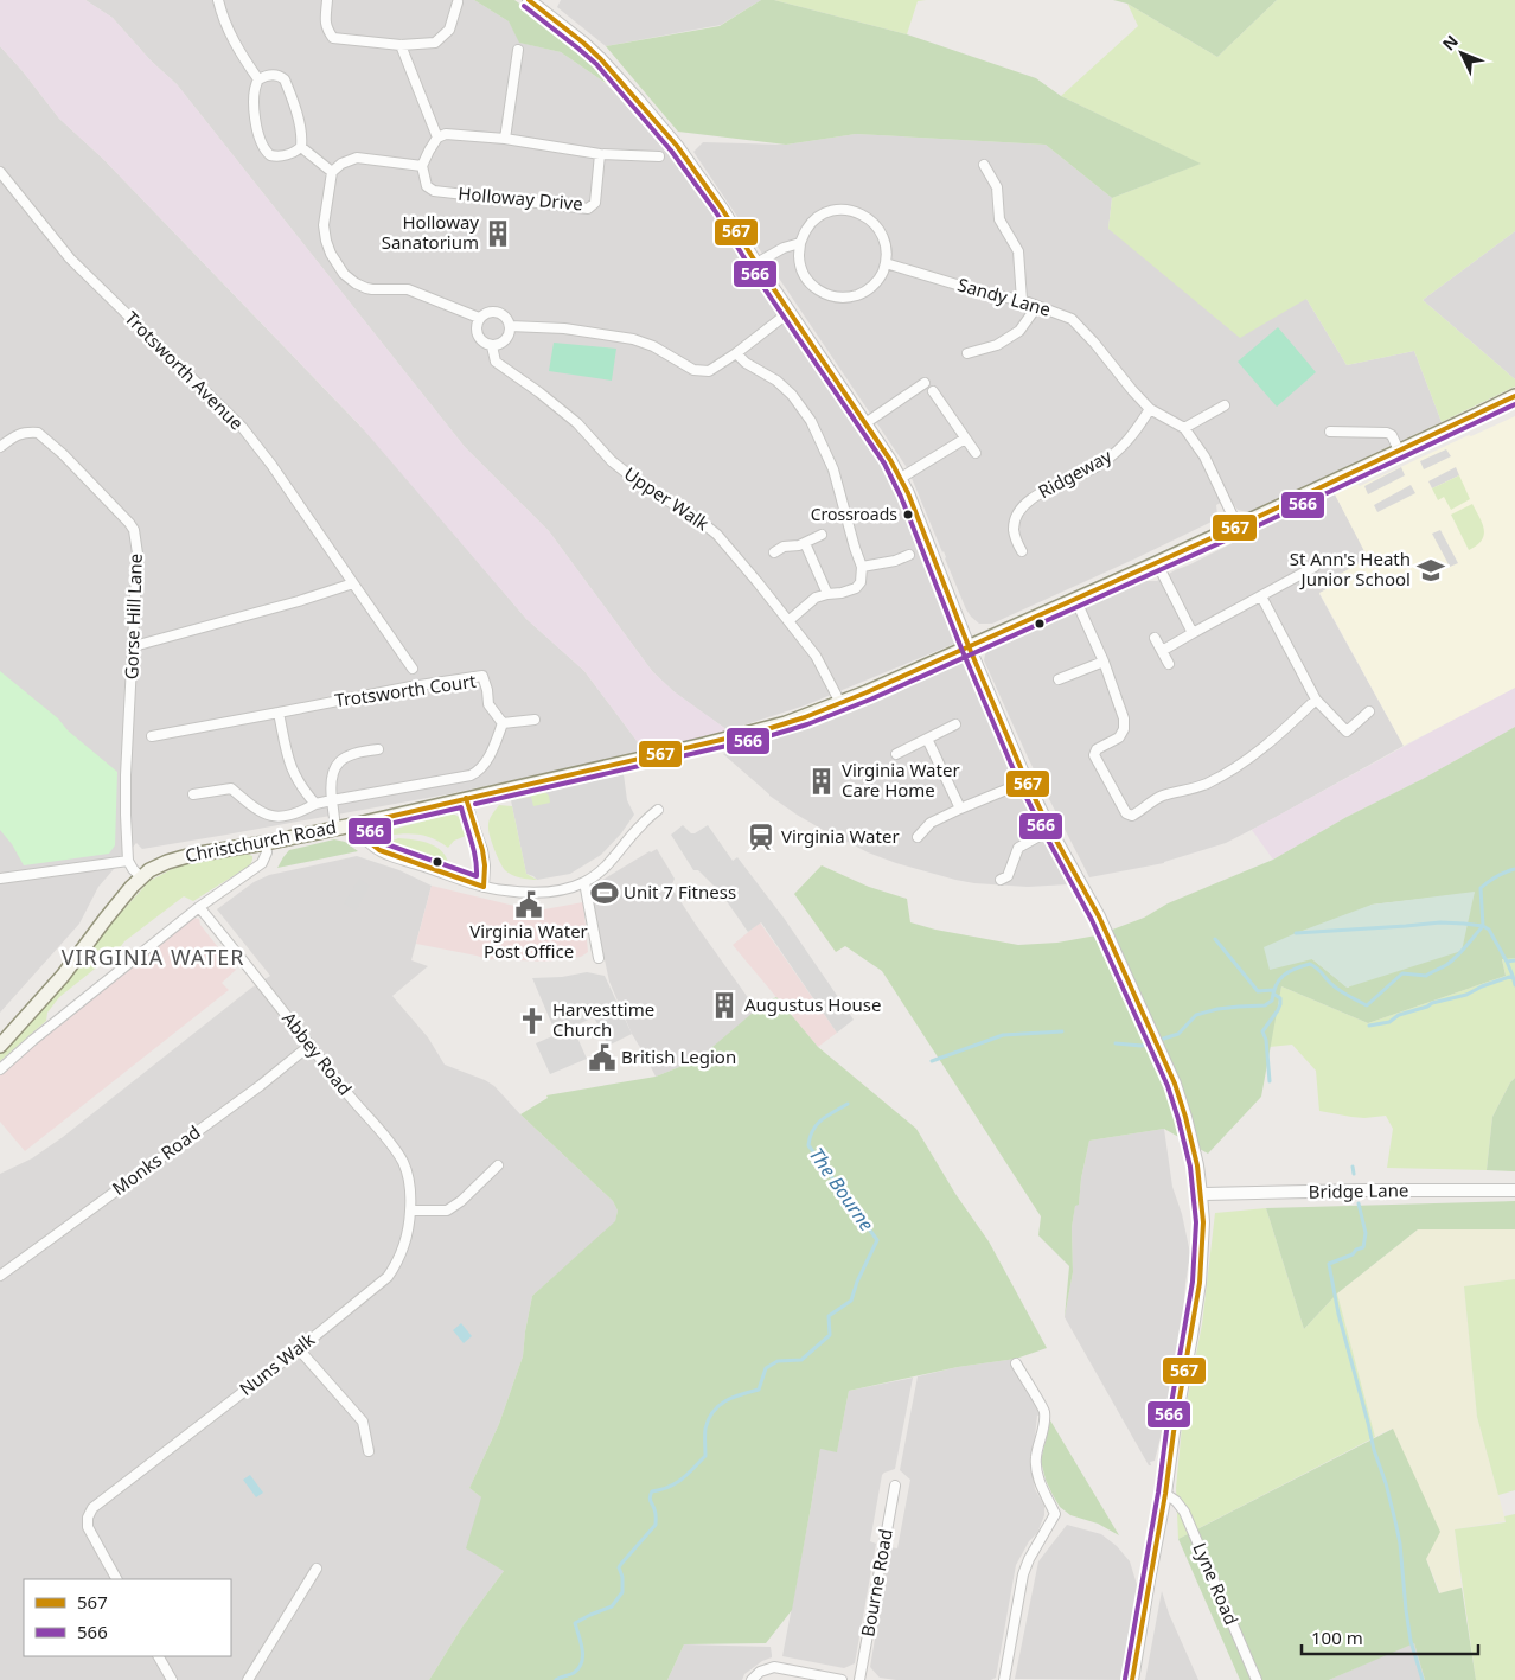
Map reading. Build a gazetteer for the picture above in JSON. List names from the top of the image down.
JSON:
{
  "streets": {
    "main road": ["Christchurch Road"],
    "street": [
      "Holloway Drive",
      "Sandy Lane",
      "Trotsworth Avenue",
      "Ridgeway",
      "Upper Walk",
      "Gorse Hill Lane",
      "Trotsworth Court",
      "Abbey Road",
      "Monks Road",
      "Bridge Lane",
      "Nuns Walk",
      "Bourne Road",
      "Lyne Road"
    ]
  },
  "crossings": [
    ["Sandy Lane", "Ridgeway"],
    ["Sandy Lane", "Christchurch Road"],
    ["Upper Walk", "Christchurch Road"],
    ["Abbey Road", "Monks Road"],
    ["Abbey Road", "Nuns Walk"]
  ],
  "districts": ["VIRGINIA WATER"],
  "water": ["The Bourne"],
  "places": {
    "building": ["Holloway Sanatorium", "Virginia Water Care Home", "Augustus House"],
    "other": ["Crossroads"],
    "school or university": ["St Ann's Heath Junior School"],
    "station": ["Virginia Water"],
    "sports": ["Unit 7 Fitness"],
    "public building": ["Virginia Water Post Office", "British Legion"],
    "church": ["Harvesttime Church"]
  },
  "lines": ["transit line 567", "transit line 566"],
  "legend": ["567", "566"],
  "scale_bar": "100 m",
  "north": "top left"
}
